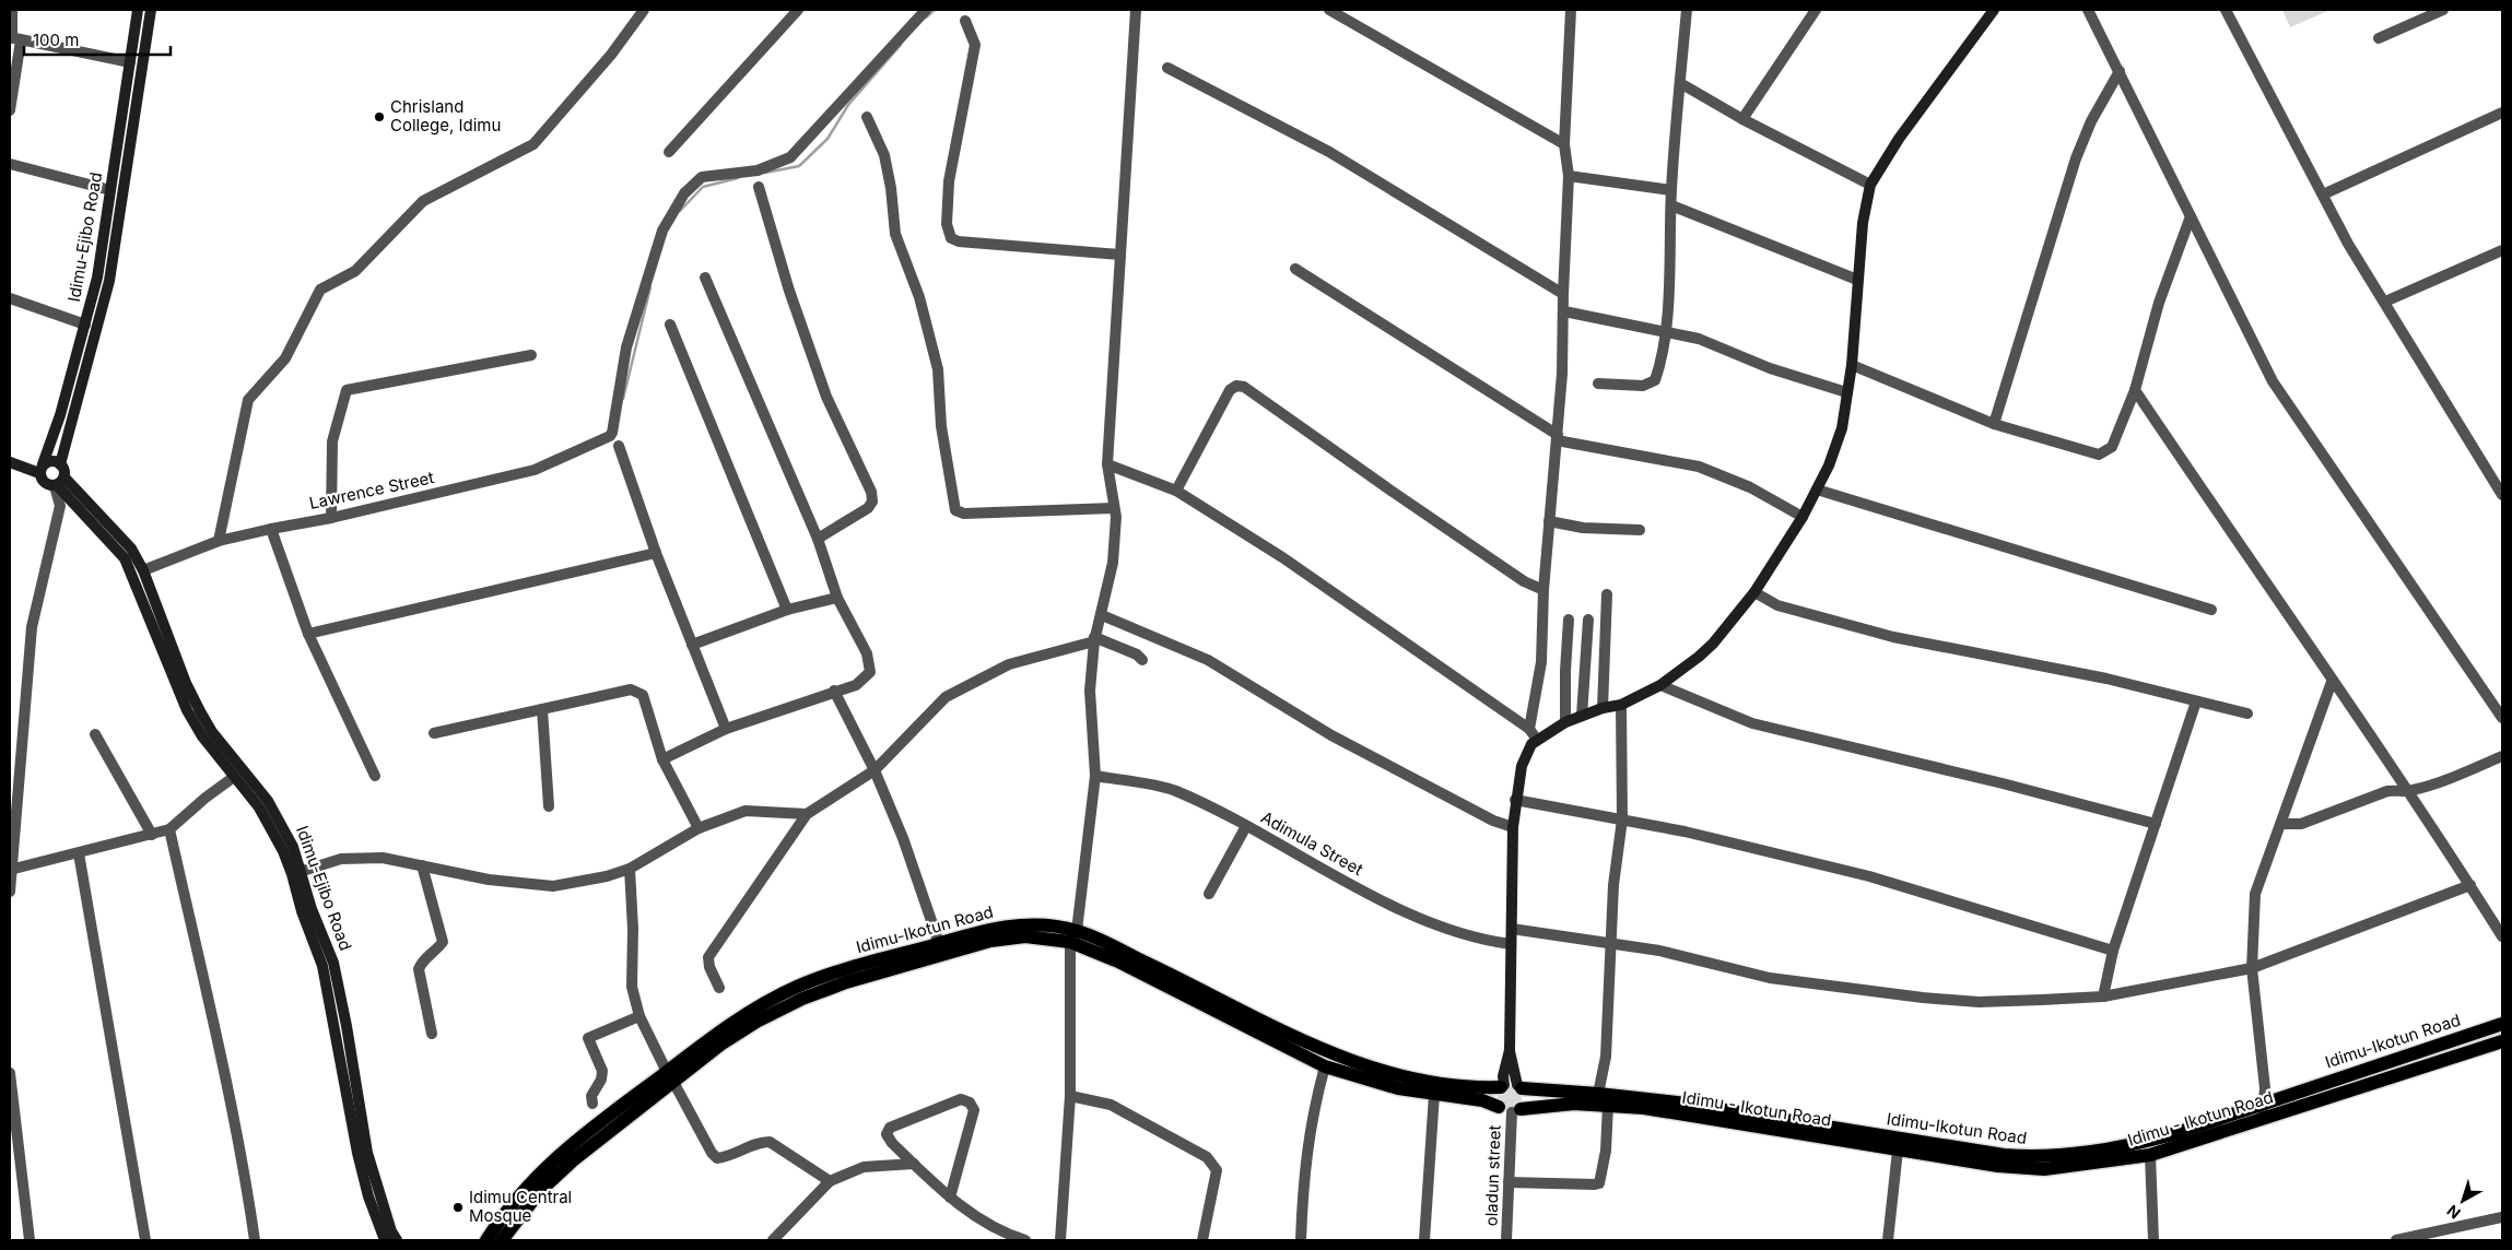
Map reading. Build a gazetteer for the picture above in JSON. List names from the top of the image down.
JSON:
{
  "streets": {
    "main road": ["Idimu-Ejibo Road", "Idimu-Ikotun Road", "Idimu - Ikotun Road"],
    "street": ["Lawrence Street", "Adimula Street", "oladun street"]
  },
  "crossings": [
    ["Idimu-Ejibo Road", "Lawrence Street"],
    ["Idimu-Ikotun Road", "Idimu - Ikotun Road"],
    ["Idimu-Ikotun Road", "oladun street"]
  ],
  "places": ["Chrisland College, Idimu", "Idimu Central Mosque"],
  "scale_bar": "100 m",
  "north": "bottom left"
}
